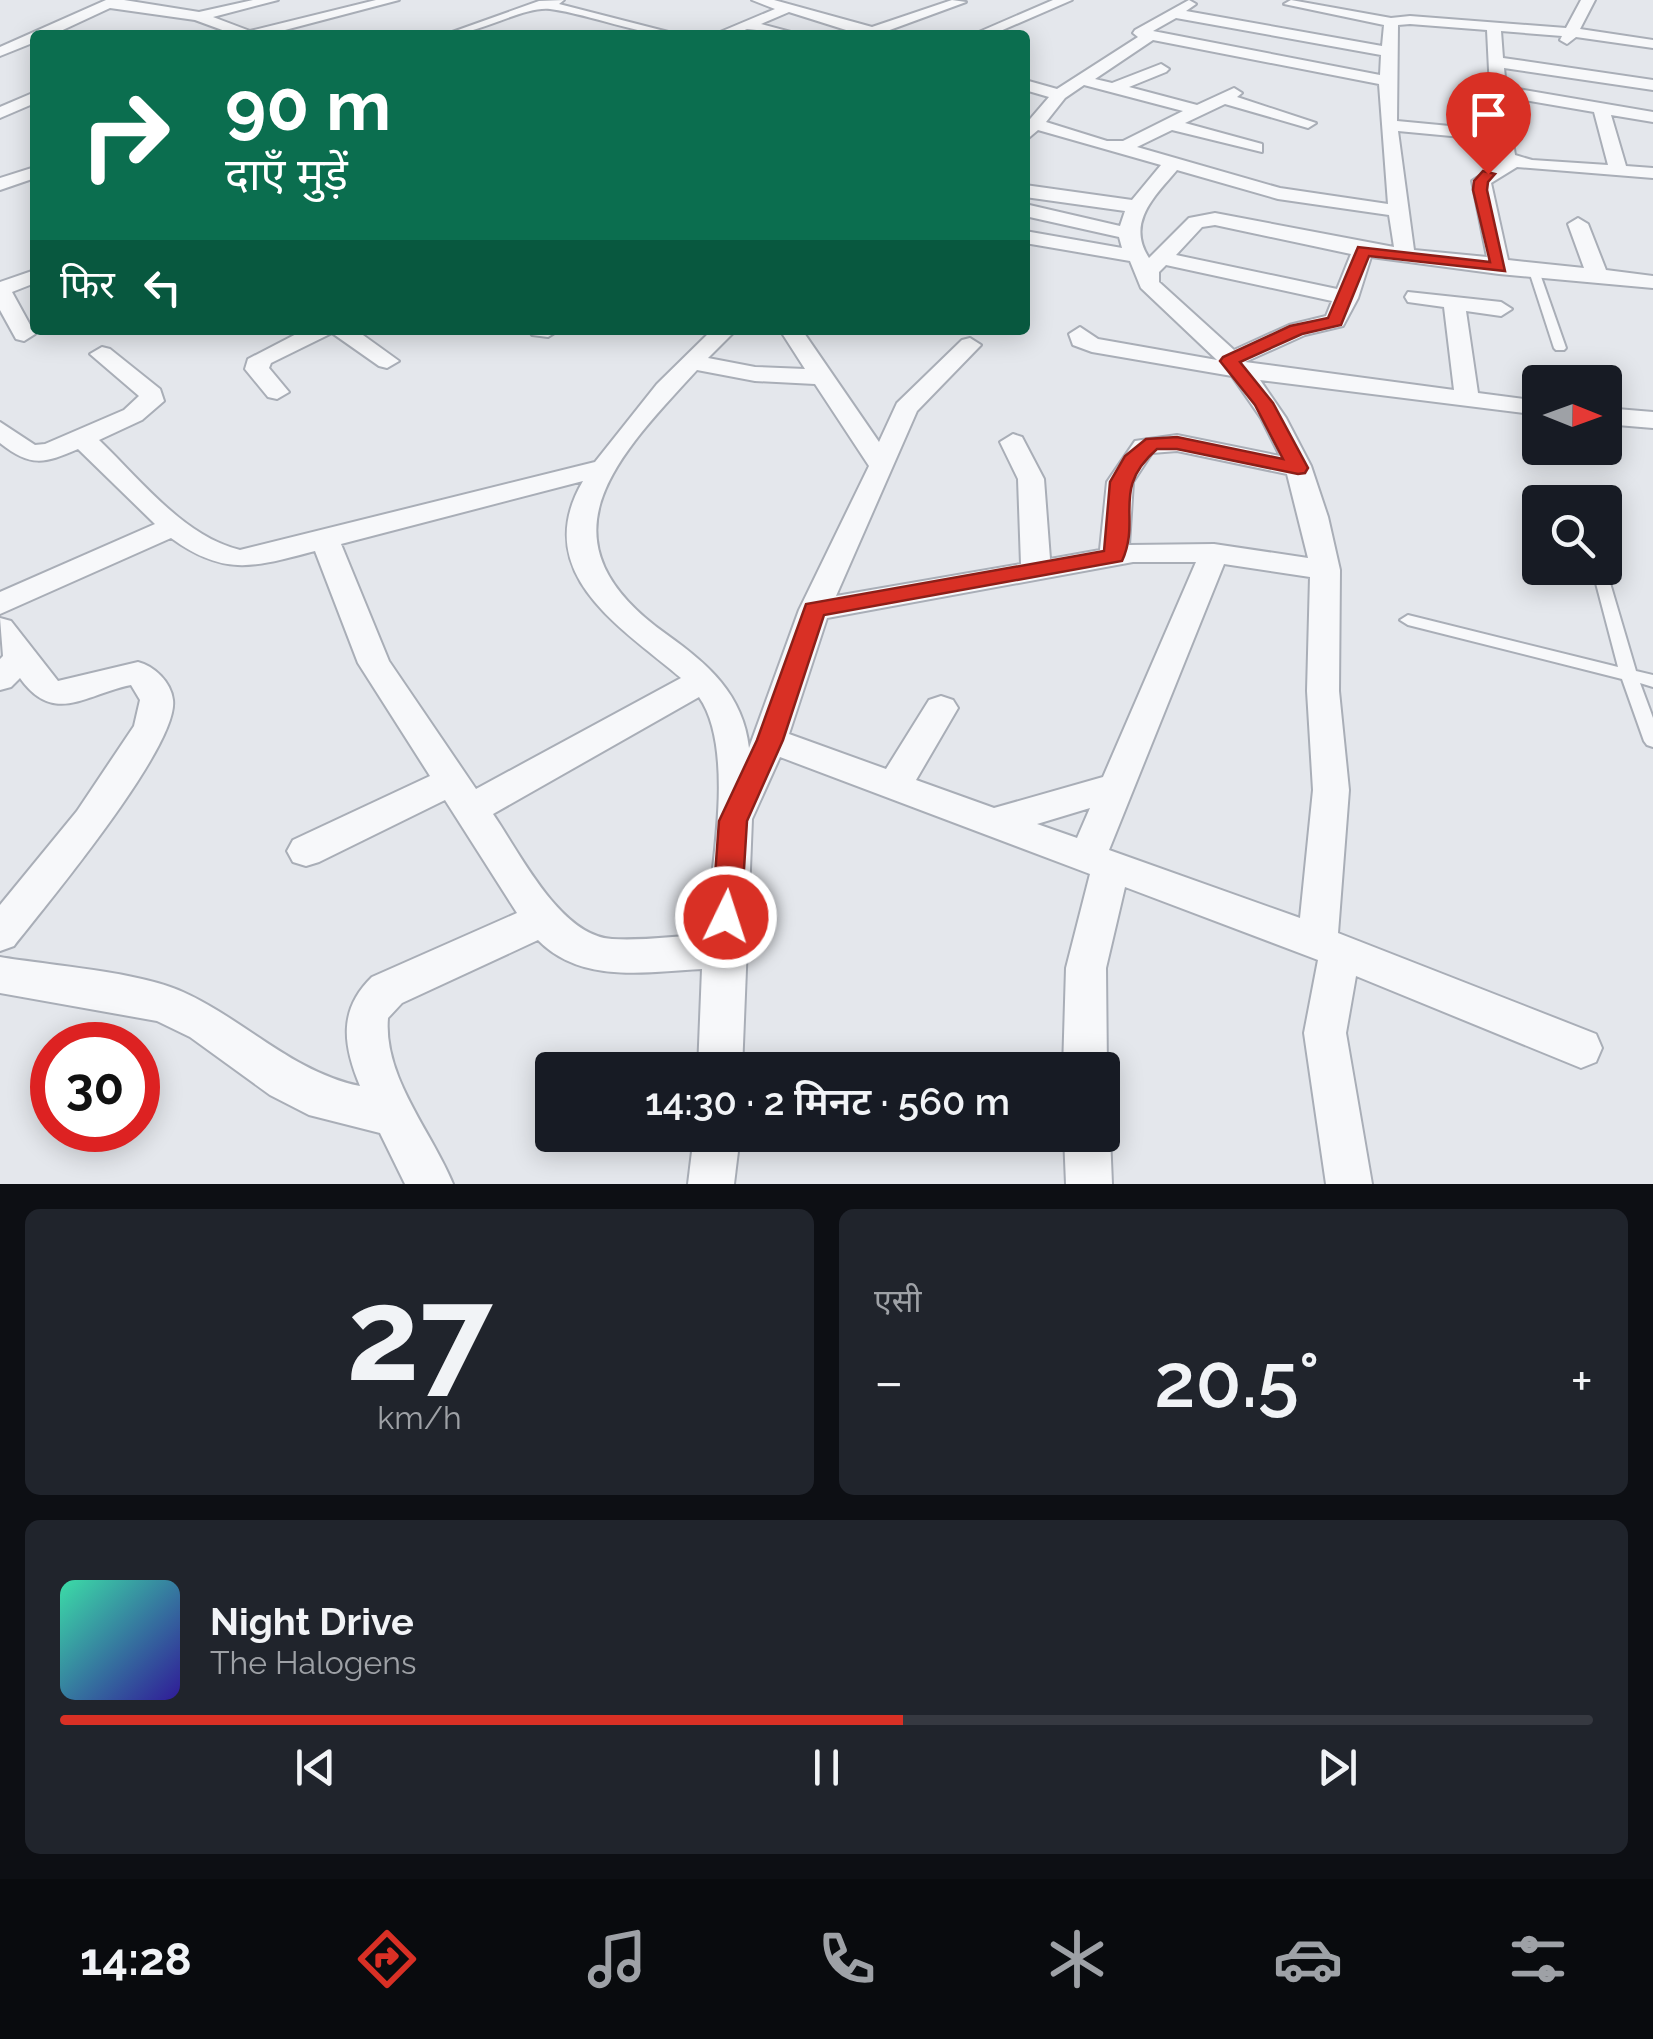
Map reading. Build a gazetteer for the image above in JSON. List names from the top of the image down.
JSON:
{
  "north": "right",
  "page": {
    "turn": ["90 m", "दाएँ मुड़ें"],
    "then": "फिर",
    "limit": "30",
    "trip": "14:30 · 2 मिनट · 560 m",
    "tile": [
      ["27", "km/h"],
      "एसी"
    ],
    "heat": ["−", "20.5°", "+"],
    "song": ["Night Drive", "The Halogens"],
    "tabs": "14:28"
  }
}
